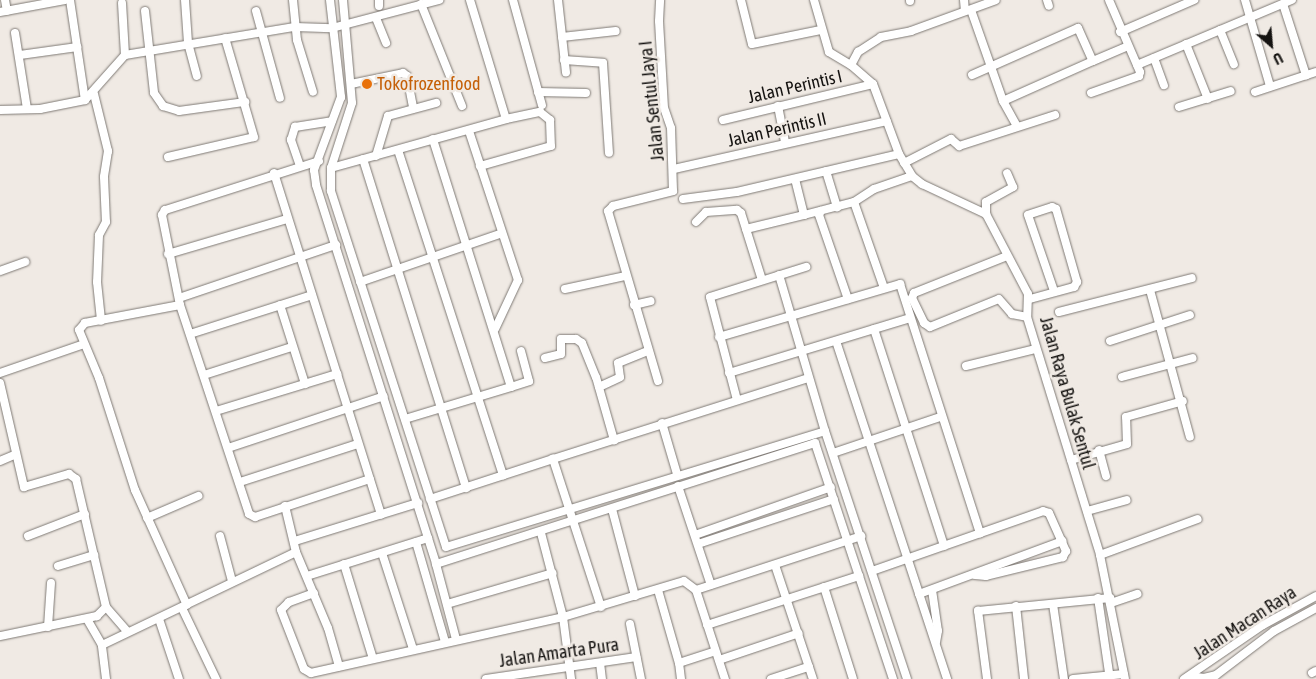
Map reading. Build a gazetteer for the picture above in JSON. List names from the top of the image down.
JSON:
{
  "streets": {
    "street": [
      "Jalan Perintis I",
      "Jalan Sentul Jaya I",
      "Jalan Perintis II",
      "Jalan Raya Bulak Sentul",
      "Jalan Macan Raya",
      "Jalan Amarta Pura"
    ]
  },
  "crossings": [
    ["Jalan Sentul Jaya I", "Jalan Perintis II"]
  ],
  "places": ["Tokofrozenfood"],
  "north": "bottom right"
}
